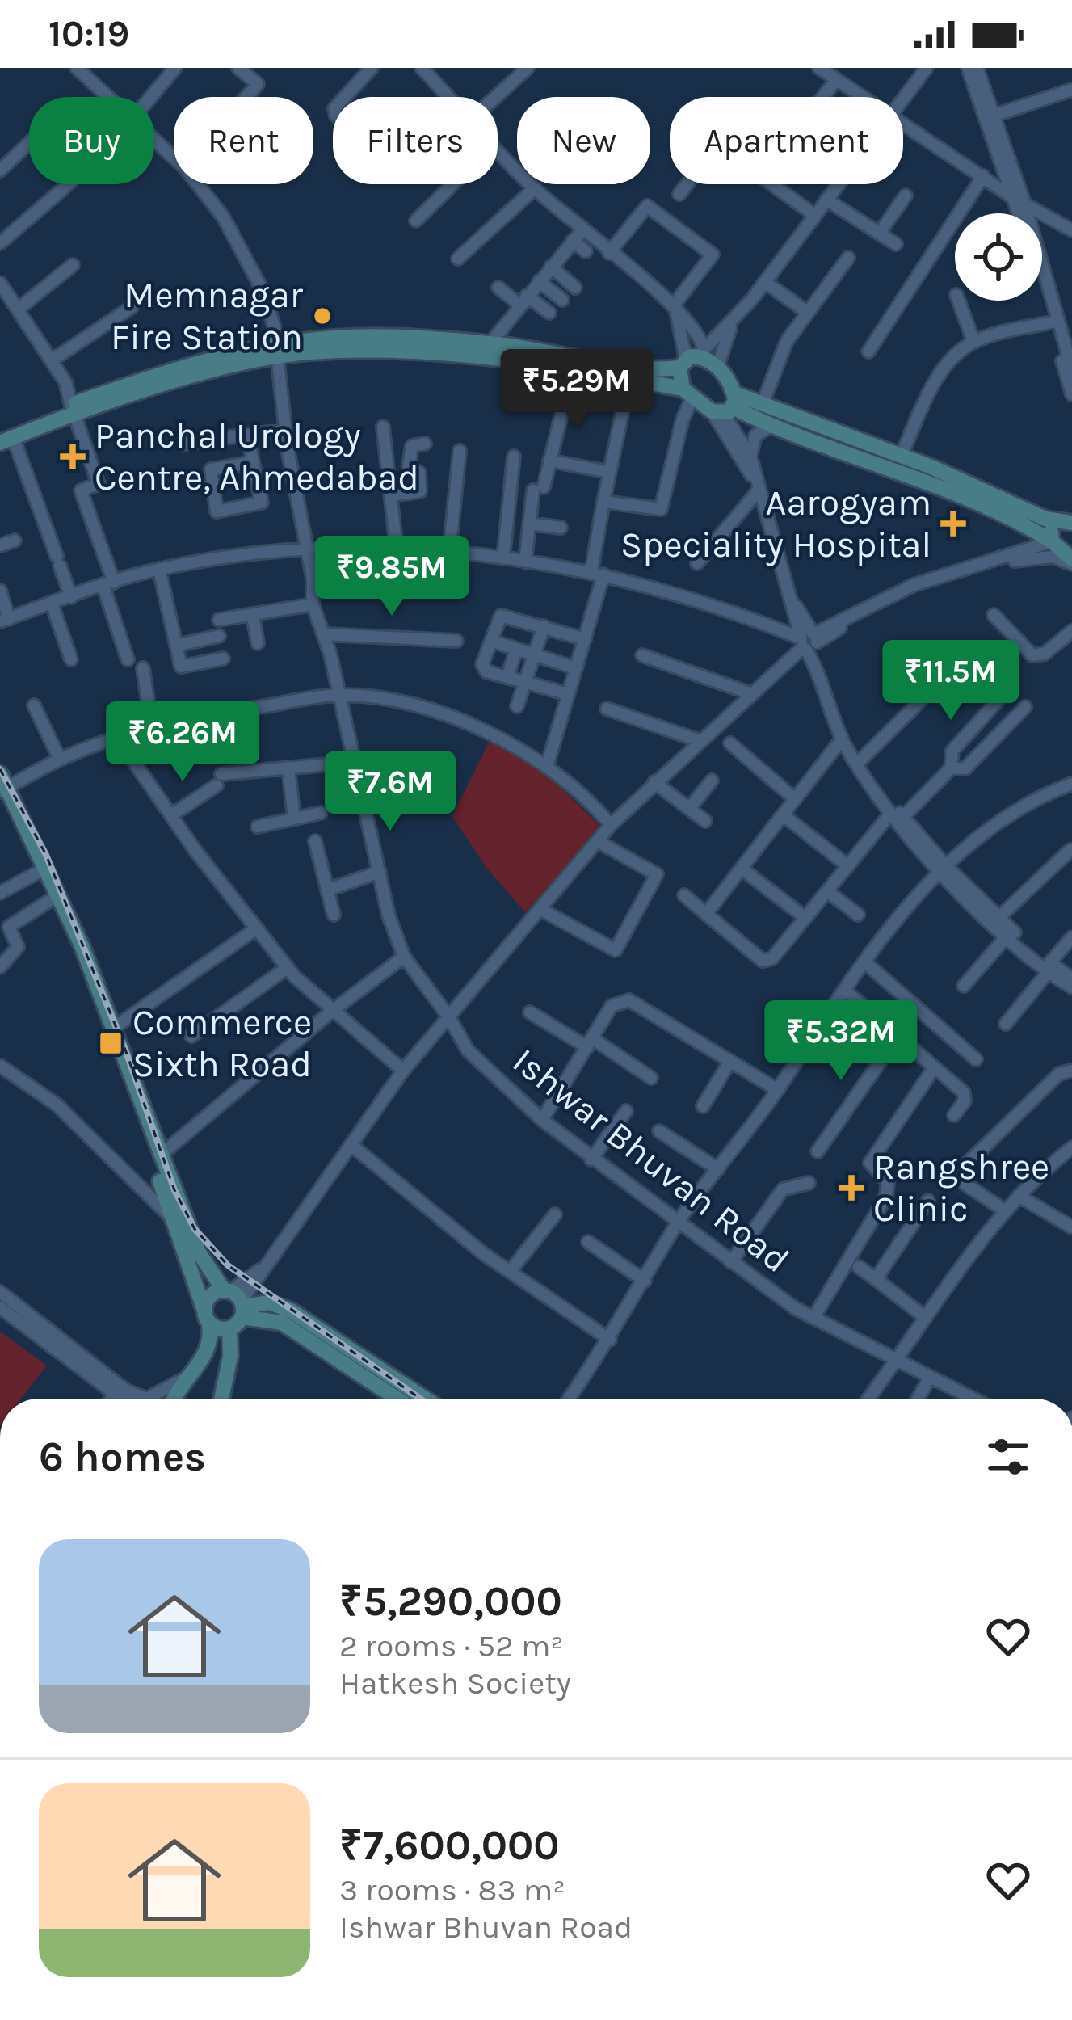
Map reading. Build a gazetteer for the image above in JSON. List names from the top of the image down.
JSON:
{
  "streets": {
    "street": ["Ishwar Bhuvan Road"]
  },
  "places": {
    "other": ["Memnagar Fire Station"],
    "health": ["Panchal Urology Centre, Ahmedabad", "Aarogyam Speciality Hospital", "Rangshree Clinic"],
    "transit": ["Commerce Sixth Road"]
  },
  "page": {
    "status": "10:19",
    "chip": [
      "Buy",
      "Rent",
      "Filters",
      "New",
      "Apartment"
    ],
    "price": [
      "₹5.29M",
      "₹9.85M",
      "₹11.5M",
      "₹6.26M",
      "₹7.6M",
      "₹5.32M"
    ],
    "heading": "6 homes",
    "list": [
      {
        "name": "₹5,290,000",
        "note": "2 rooms · 52 m² · Hatkesh Society"
      },
      {
        "name": "₹7,600,000",
        "note": "3 rooms · 83 m² · Ishwar Bhuvan Road"
      }
    ]
  }
}
